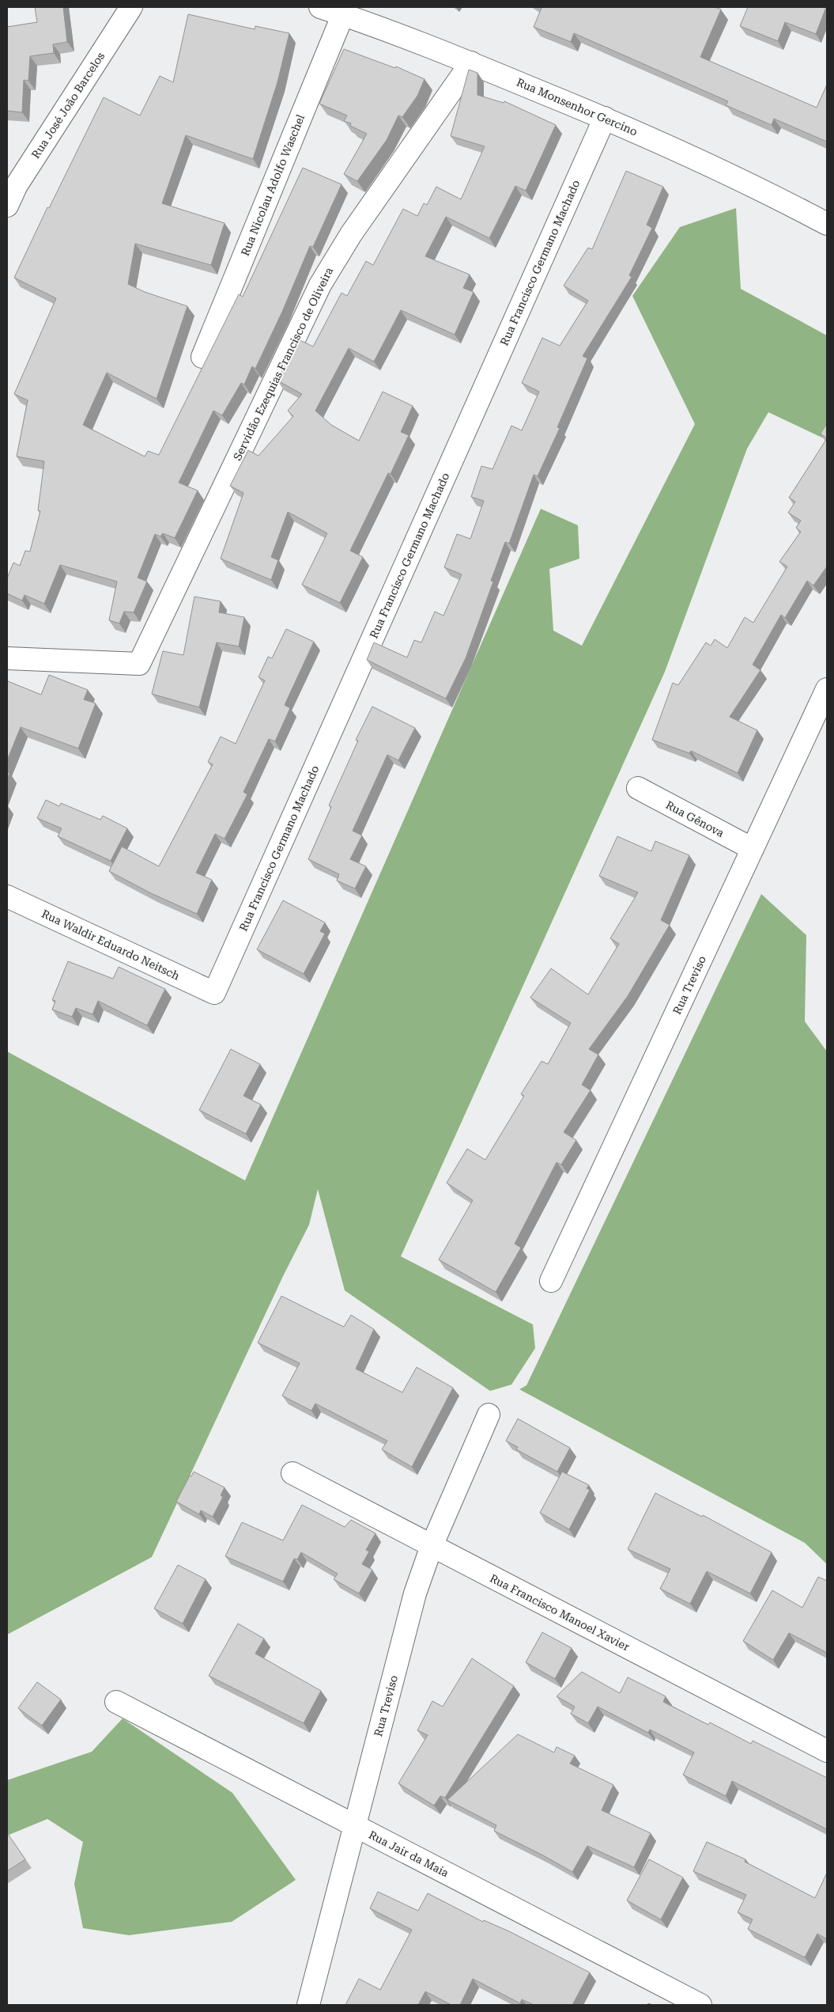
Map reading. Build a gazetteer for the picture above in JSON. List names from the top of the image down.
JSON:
{
  "streets": {
    "street": [
      "Rua José João Barcelos",
      "Rua Monsenhor Gercino",
      "Rua Nicolau Adolfo Waschel",
      "Rua Francisco Germano Machado",
      "Servidão Ezequias Francisco de Oliveira",
      "Rua Gênova",
      "Rua Waldir Eduardo Neitsch",
      "Rua Treviso",
      "Rua Francisco Manoel Xavier",
      "Rua Jair da Maia"
    ]
  },
  "crossings": [
    ["Rua Monsenhor Gercino", "Rua Nicolau Adolfo Waschel"],
    ["Rua Monsenhor Gercino", "Rua Francisco Germano Machado"],
    ["Rua Monsenhor Gercino", "Servidão Ezequias Francisco de Oliveira"],
    ["Rua Francisco Germano Machado", "Rua Waldir Eduardo Neitsch"],
    ["Rua Gênova", "Rua Treviso"],
    ["Rua Treviso", "Rua Francisco Manoel Xavier"],
    ["Rua Treviso", "Rua Jair da Maia"]
  ]
}
